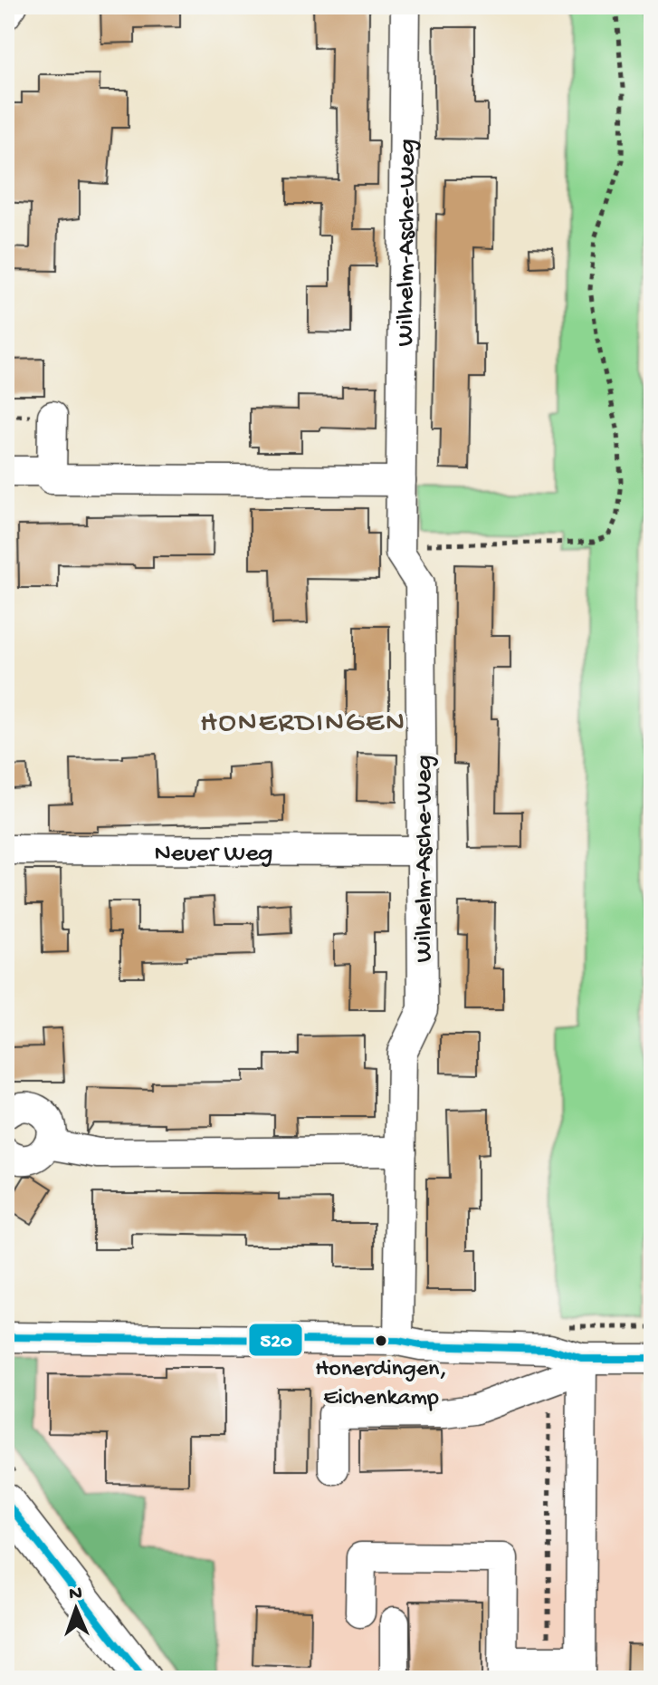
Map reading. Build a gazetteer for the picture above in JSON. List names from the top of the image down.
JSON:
{
  "streets": {
    "street": ["Wilhelm-Asche-Weg", "Neuer Weg"]
  },
  "crossings": [
    ["Wilhelm-Asche-Weg", "Neuer Weg"]
  ],
  "districts": ["HONERDINGEN"],
  "places": ["Honerdingen, Eichenkamp"],
  "lines": ["transit line 520"],
  "north": "top"
}
